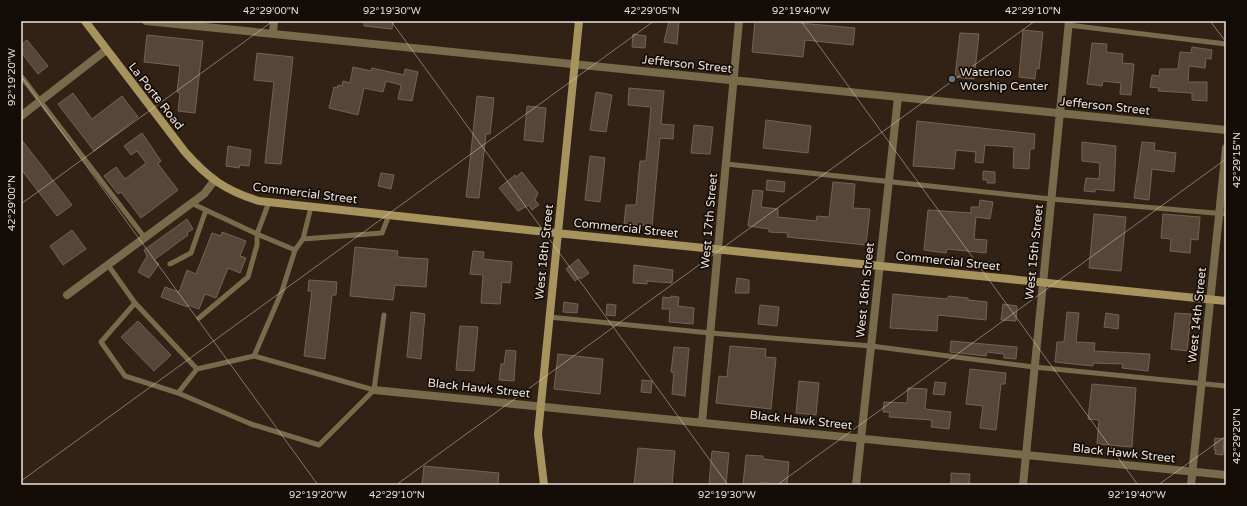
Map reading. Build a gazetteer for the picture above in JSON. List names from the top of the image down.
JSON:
{
  "streets": {
    "street": [
      "Jefferson Street",
      "La Porte Road",
      "Commercial Street",
      "West 17th Street",
      "West 18th Street",
      "West 15th Street",
      "West 16th Street",
      "West 14th Street",
      "Black Hawk Street"
    ]
  },
  "crossings": [
    ["Jefferson Street", "West 17th Street"],
    ["Jefferson Street", "West 18th Street"],
    ["Jefferson Street", "West 15th Street"],
    ["Jefferson Street", "West 16th Street"],
    ["La Porte Road", "Commercial Street"],
    ["Commercial Street", "West 17th Street"],
    ["Commercial Street", "West 18th Street"],
    ["Commercial Street", "West 15th Street"],
    ["Commercial Street", "West 16th Street"],
    ["Commercial Street", "West 14th Street"],
    ["West 17th Street", "Black Hawk Street"],
    ["West 18th Street", "Black Hawk Street"],
    ["West 15th Street", "Black Hawk Street"],
    ["West 16th Street", "Black Hawk Street"],
    ["West 14th Street", "Black Hawk Street"]
  ],
  "places": ["Waterloo Worship Center"],
  "coordinates": [
    "42°29'00\"N",
    "92°19'30\"W",
    "42°29'05\"N",
    "92°19'40\"W",
    "42°29'10\"N",
    "92°19'20\"W",
    "42°29'15\"N",
    "42°29'20\"N"
  ]
}
